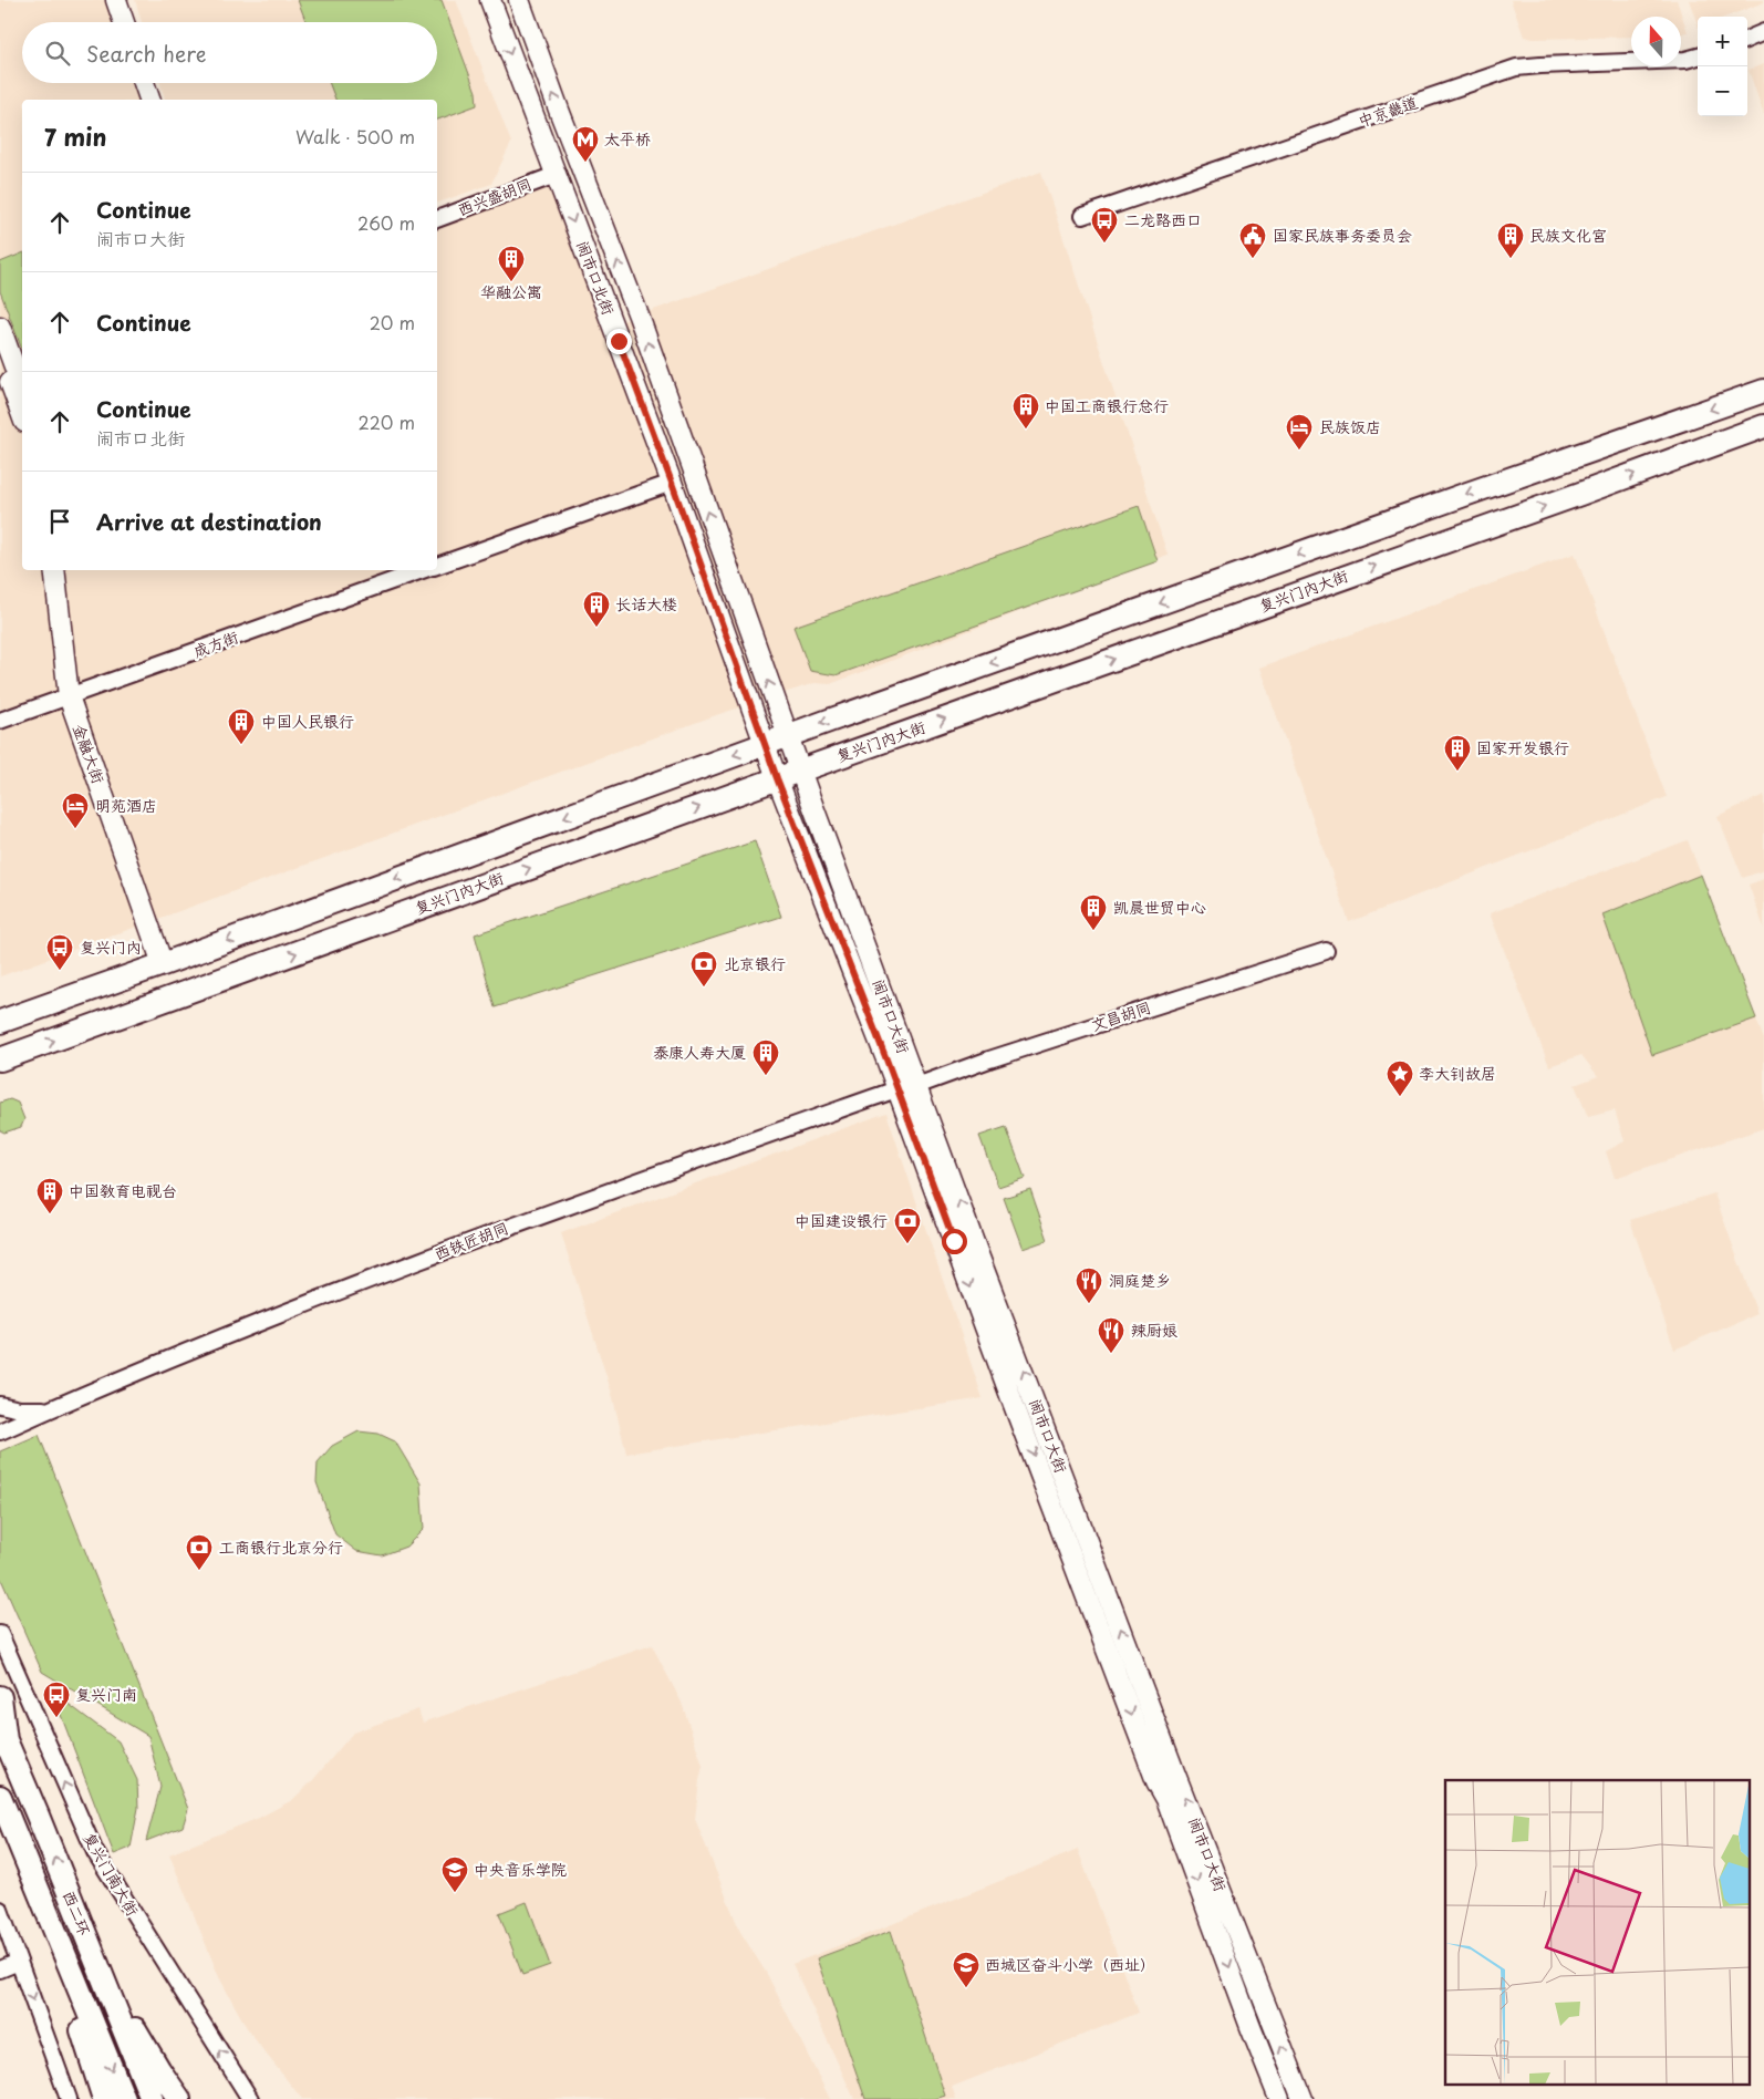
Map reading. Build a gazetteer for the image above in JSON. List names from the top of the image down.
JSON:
{
  "streets": {
    "highway": ["复兴门内大街", "西二环"],
    "main road": ["闹市口北街", "闹市口大街"],
    "street": [
      "中京畿道",
      "西兴盛胡同",
      "成方街",
      "文昌胡同",
      "西铁匠胡同",
      "复兴门南大街"
    ]
  },
  "crossings": [
    ["西兴盛胡同", "闹市口北街"],
    ["闹市口北街", "复兴门内大街"],
    ["闹市口北街", "成方街"],
    ["闹市口北街", "闹市口大街"],
    ["复兴门内大街", "闹市口大街"],
    ["闹市口大街", "文昌胡同"],
    ["闹市口大街", "西铁匠胡同"]
  ],
  "one_way": ["复兴门南大街"],
  "places": {
    "metro station": ["太平桥"],
    "bus stop": ["二龙路西口", "复兴门内", "复兴门南"],
    "public building": ["国家民族事务委员会"],
    "building": [
      "民族文化宫",
      "华融公寓",
      "中国工商银行总行",
      "长话大楼",
      "中国人民银行",
      "国家开发银行",
      "凯晨世贸中心",
      "泰康人寿大厦",
      "中国教育电视台"
    ],
    "hotel": ["民族饭店", "明苑酒店"],
    "bank": ["北京银行", "中国建设银行", "工商银行北京分行"],
    "place": ["李大钊故居"],
    "restaurant": ["洞庭楚乡", "辣厨娘"],
    "school or university": ["中央音乐学院", "西城区奋斗小学（西址）"]
  },
  "north": "top",
  "page": {
    "map_buttons": ["+", "−"],
    "search": "Search here",
    "heading": ["7 min", "Walk · 500 m"],
    "list": [
      ["Continue", "闹市口大街", "260 m"],
      ["Continue", "20 m"],
      ["Continue", "闹市口北街", "220 m"],
      "Arrive at destination"
    ]
  }
}
